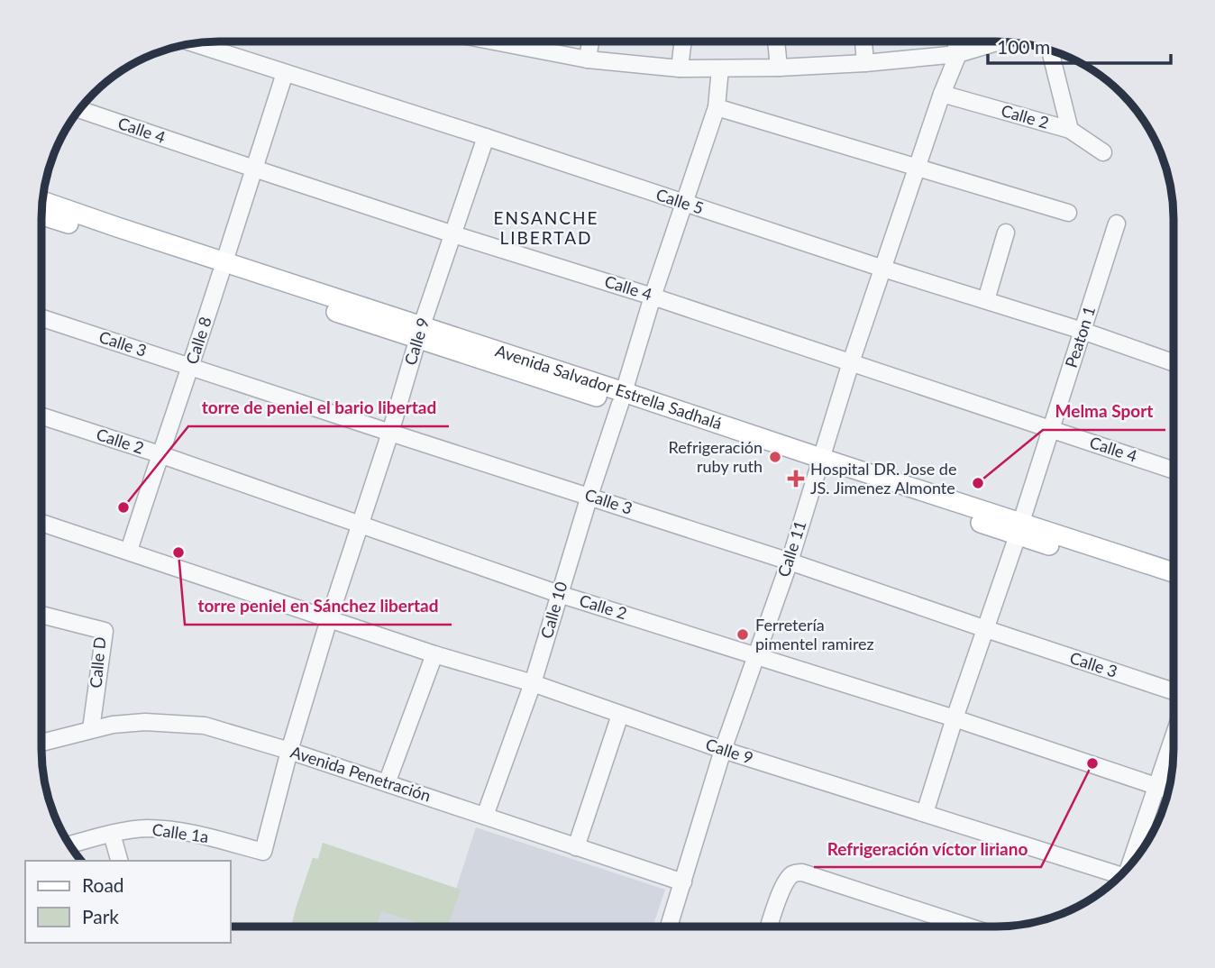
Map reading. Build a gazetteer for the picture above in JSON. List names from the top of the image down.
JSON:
{
  "streets": {
    "main road": ["Avenida Salvador Estrella Sadhalá"],
    "street": [
      "Calle 2",
      "Calle 4",
      "Calle 5",
      "Peaton 1",
      "Calle 8",
      "Calle 9",
      "Calle 3",
      "Calle 11",
      "Calle 10",
      "Calle D",
      "Avenida Penetración",
      "Calle 1a"
    ]
  },
  "crossings": [
    ["Calle 2", "Peaton 1"],
    ["Calle 2", "Calle 8"],
    ["Calle 2", "Calle 9"],
    ["Calle 2", "Calle 11"],
    ["Calle 2", "Calle 10"],
    ["Calle 4", "Peaton 1"],
    ["Calle 4", "Calle 8"],
    ["Calle 4", "Calle 9"],
    ["Calle 4", "Calle 11"],
    ["Calle 4", "Calle 10"],
    ["Calle 5", "Peaton 1"],
    ["Calle 5", "Calle 8"],
    ["Calle 5", "Calle 9"],
    ["Calle 5", "Calle 11"],
    ["Calle 5", "Calle 10"],
    ["Peaton 1", "Calle 9"],
    ["Peaton 1", "Calle 3"],
    ["Peaton 1", "Avenida Salvador Estrella Sadhalá"],
    ["Calle 8", "Calle 9"],
    ["Calle 8", "Calle 3"],
    ["Calle 8", "Avenida Salvador Estrella Sadhalá"],
    ["Calle 9", "Calle 3"],
    ["Calle 9", "Avenida Salvador Estrella Sadhalá"],
    ["Calle 9", "Calle 11"],
    ["Calle 9", "Calle 10"],
    ["Calle 9", "Avenida Penetración"],
    ["Calle 9", "Calle 1a"],
    ["Calle 3", "Calle 11"],
    ["Calle 3", "Calle 10"],
    ["Avenida Salvador Estrella Sadhalá", "Calle 11"],
    ["Avenida Salvador Estrella Sadhalá", "Calle 10"],
    ["Calle 11", "Avenida Penetración"],
    ["Calle 10", "Avenida Penetración"],
    ["Calle D", "Avenida Penetración"]
  ],
  "districts": ["ENSANCHE LIBERTAD"],
  "places": {
    "other": [
      "Refrigeración ruby ruth",
      "Melma Sport",
      "torre de peniel el bario libertad",
      "torre peniel en Sánchez libertad",
      "Ferretería pimentel ramirez",
      "Refrigeración víctor liriano"
    ],
    "health": ["Hospital DR. Jose de JS. Jimenez Almonte"]
  },
  "legend": ["Road", "Park"],
  "scale_bar": "100 m"
}
